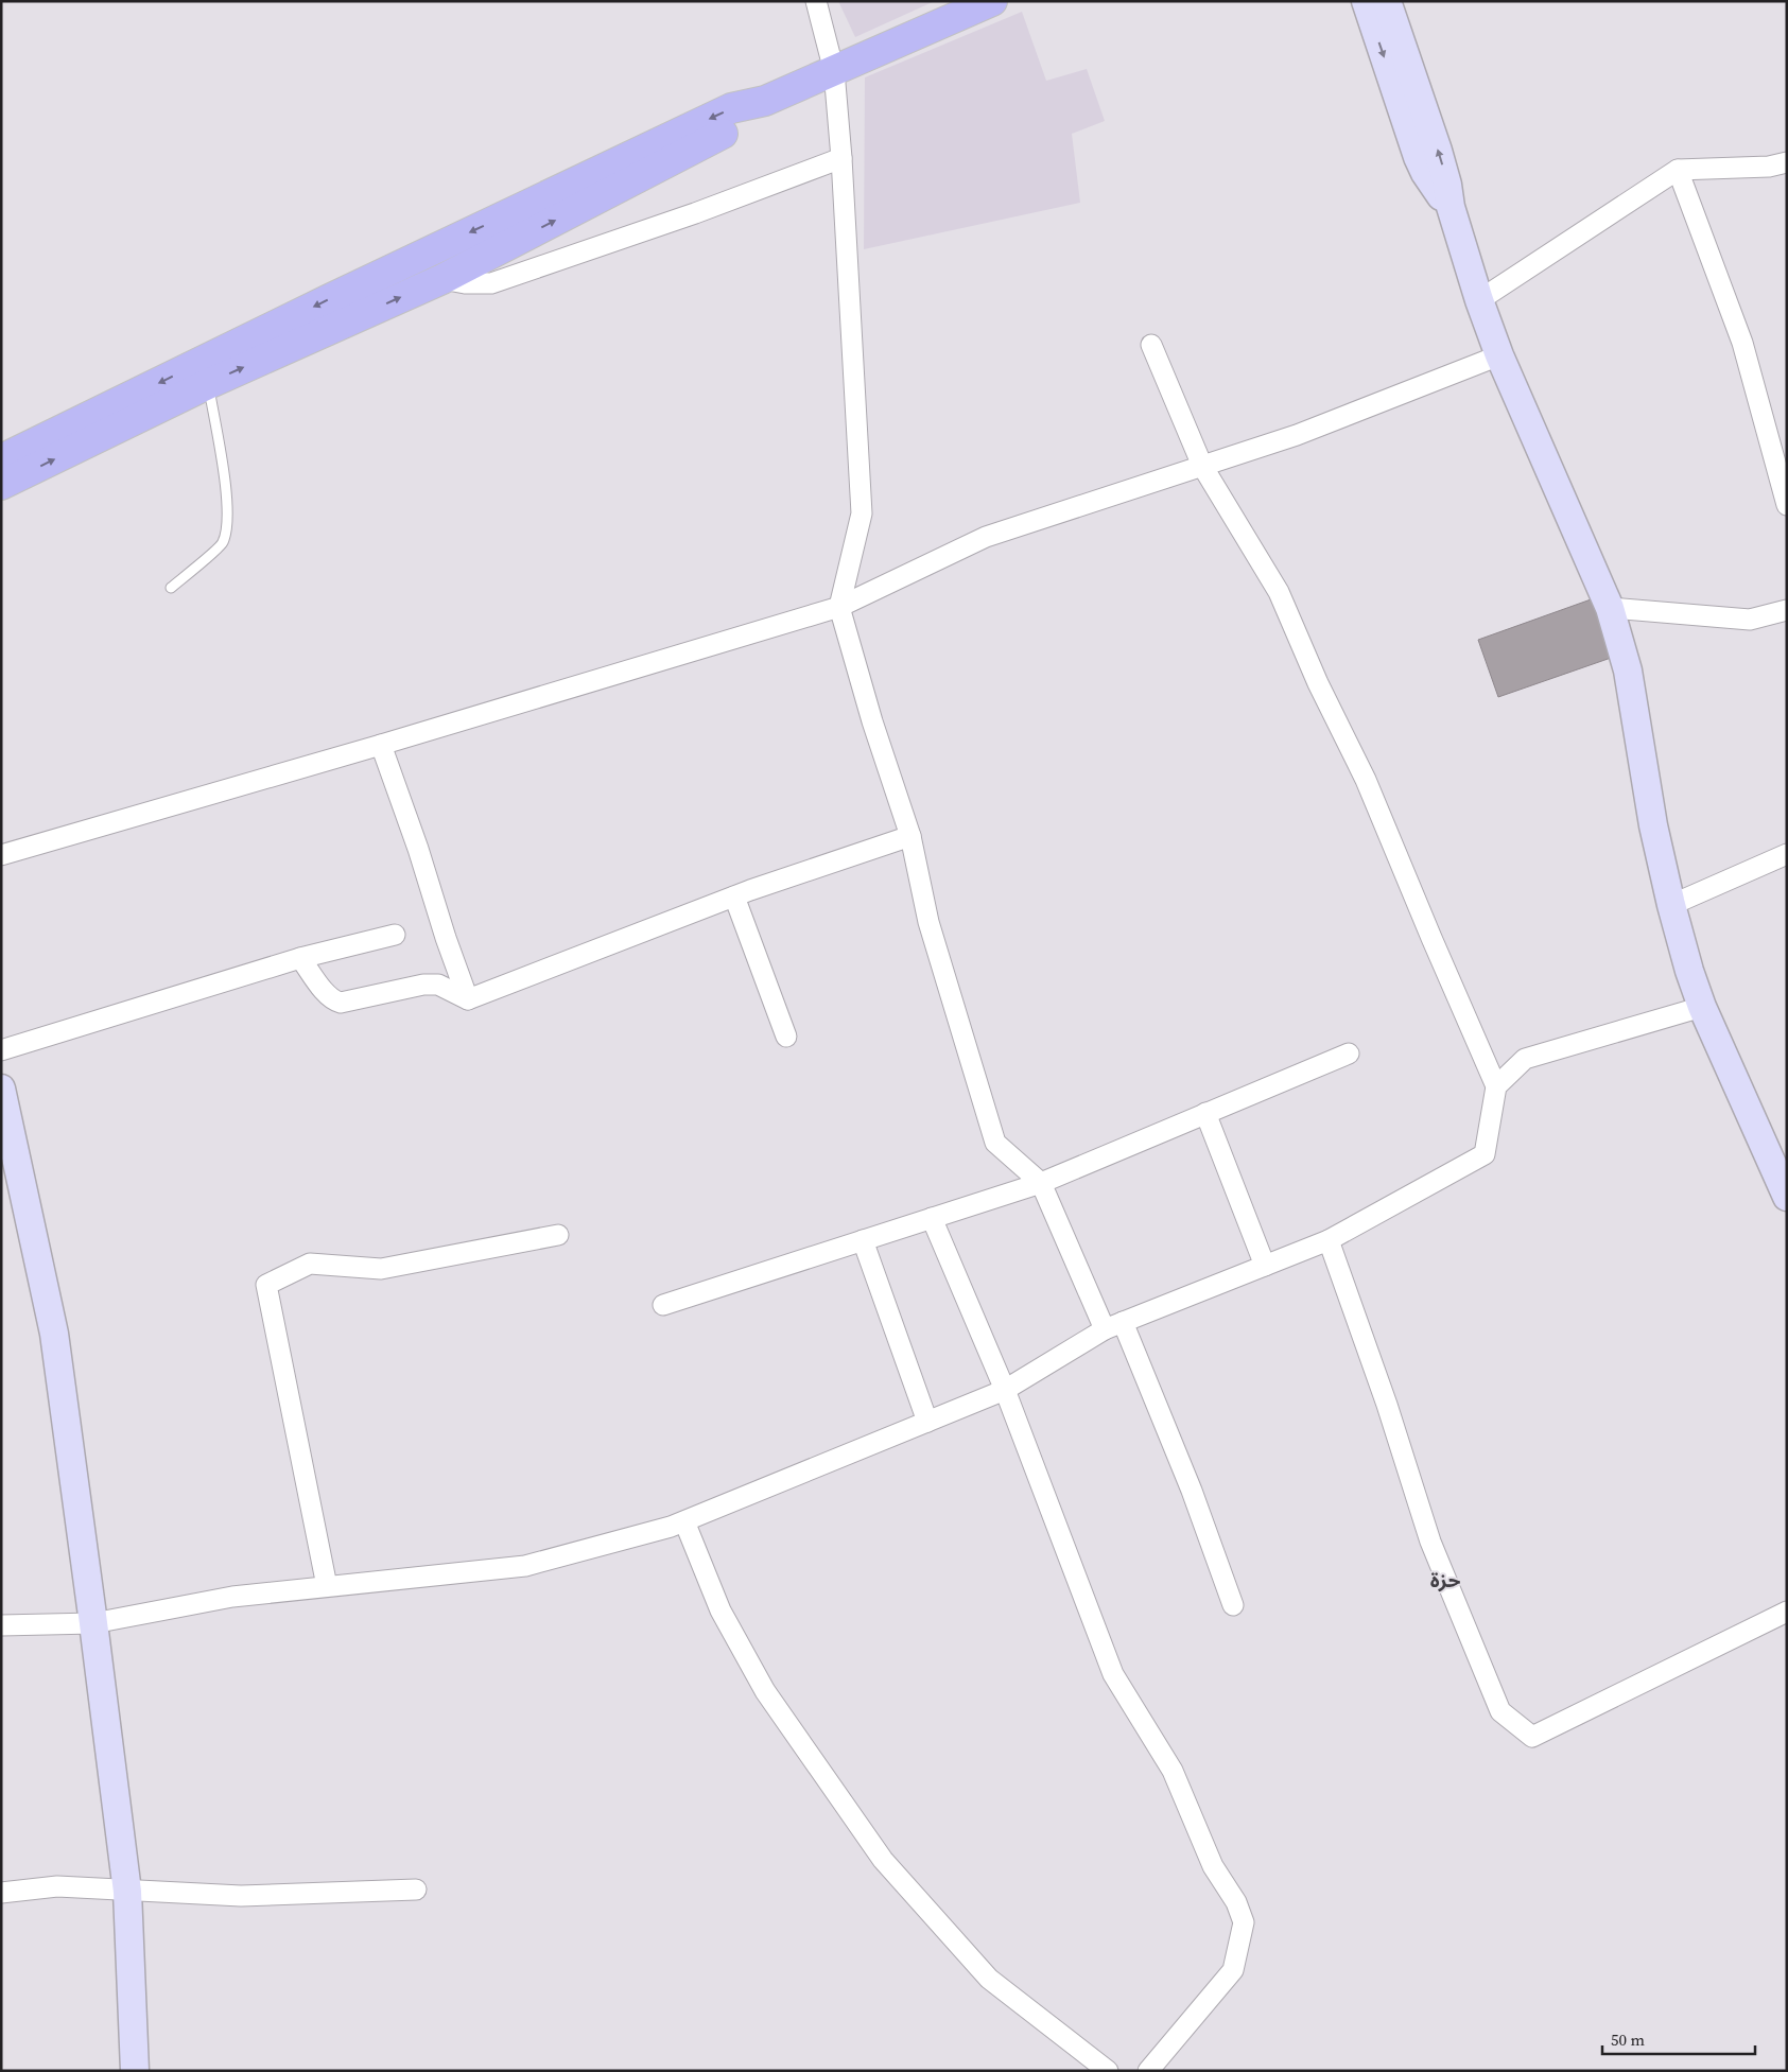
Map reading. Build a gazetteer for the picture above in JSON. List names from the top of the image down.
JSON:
{
  "districts": ["حزة"],
  "scale_bar": "50 m"
}
